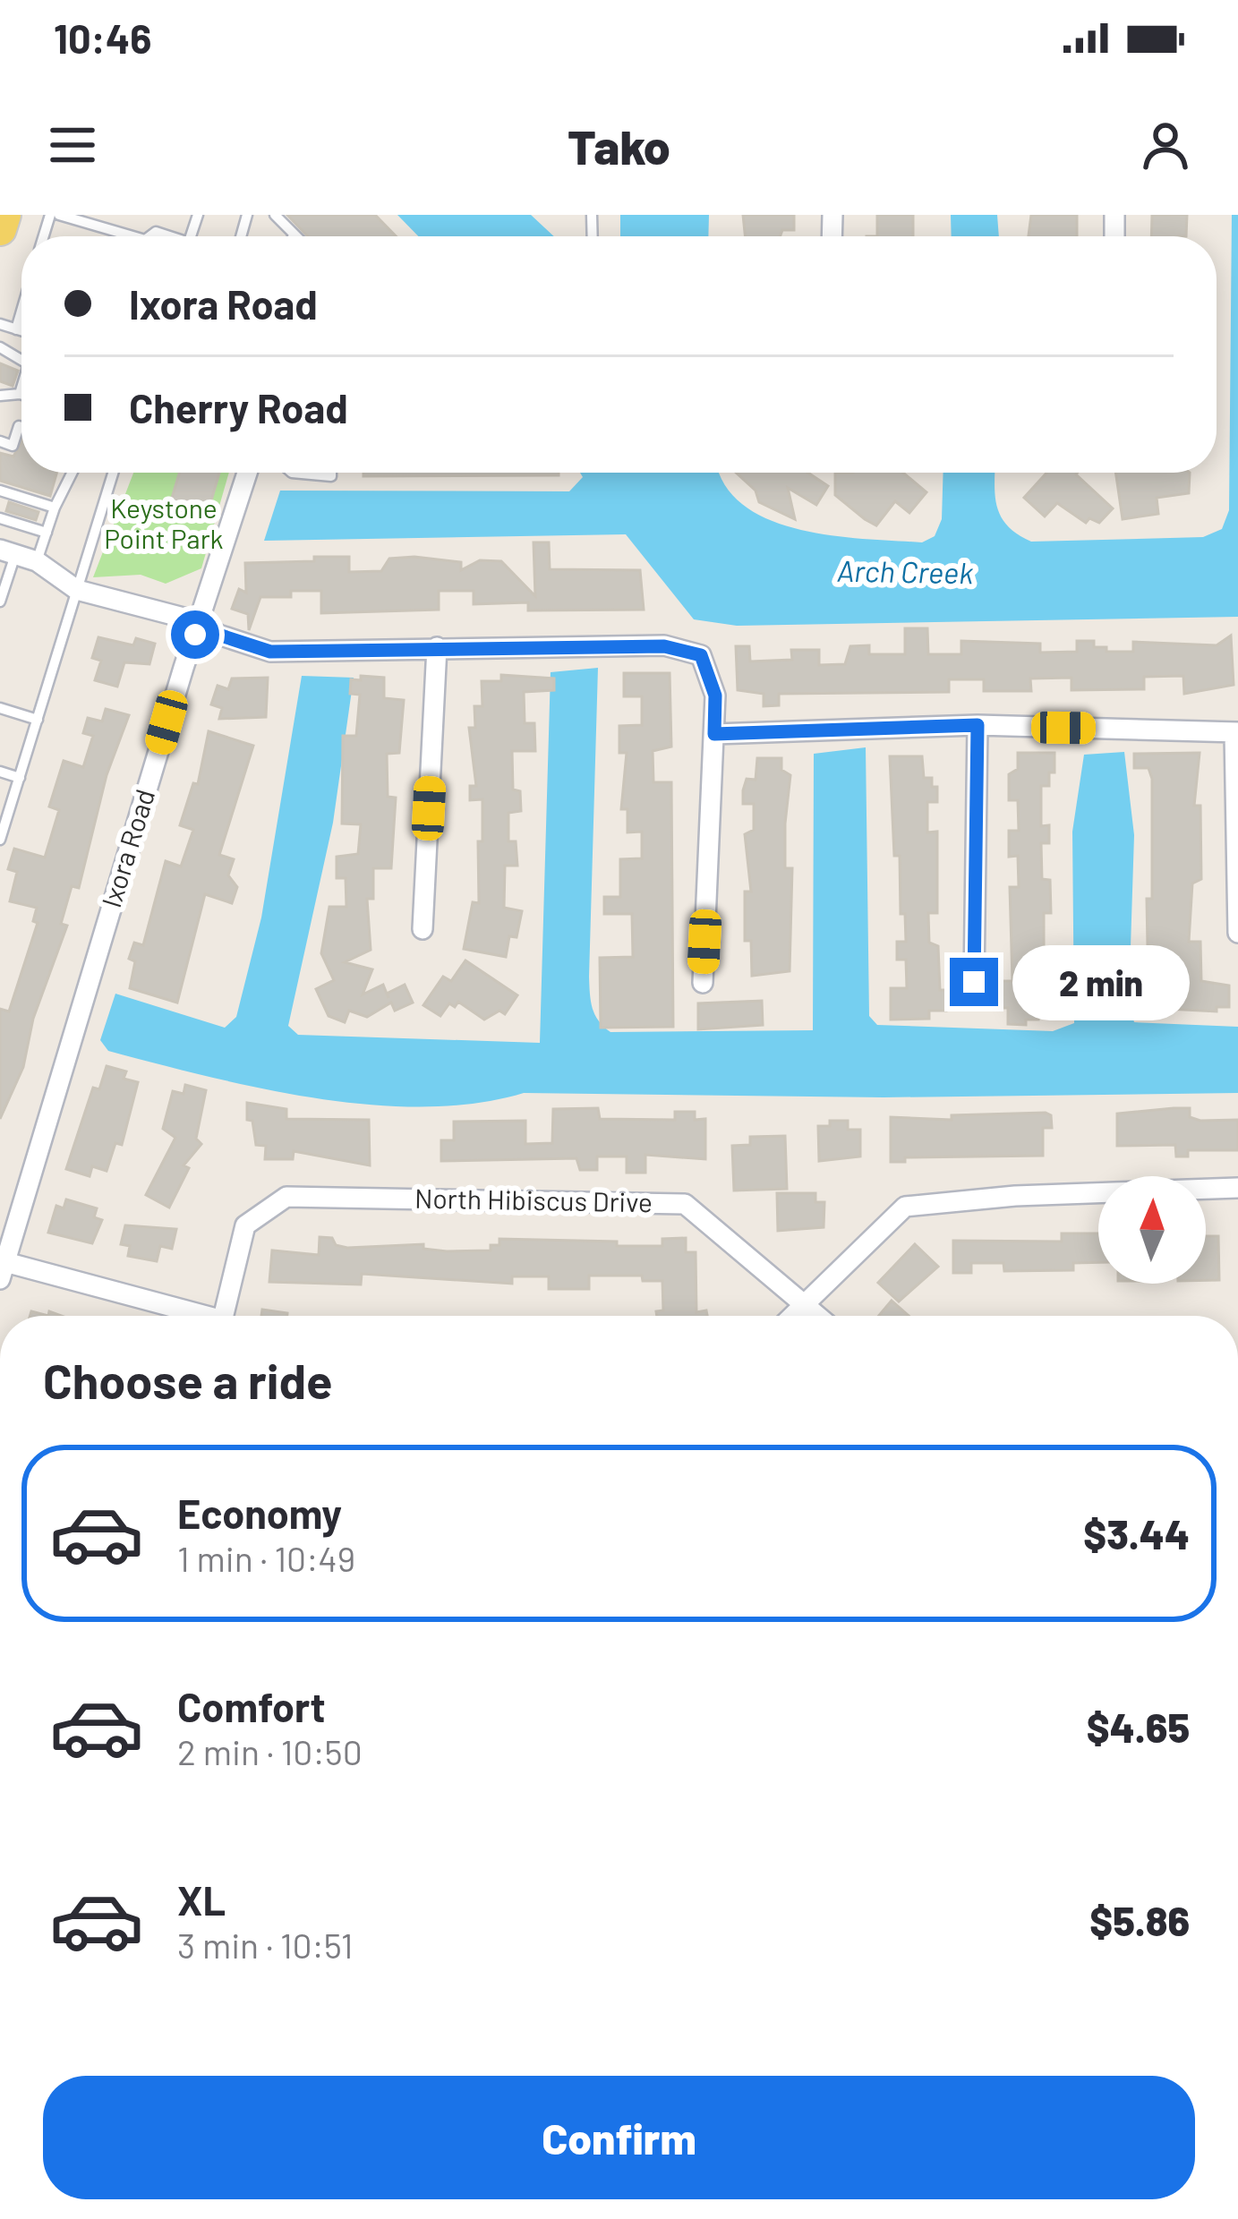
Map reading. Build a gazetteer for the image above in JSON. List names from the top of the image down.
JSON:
{
  "streets": {
    "street": ["Ixora Road", "North Hibiscus Drive"]
  },
  "water": ["Arch Creek"],
  "parks": ["Keystone Point Park"],
  "north": "top",
  "page": {
    "status": "10:46",
    "header": "Tako",
    "banner": ["Ixora Road", "Cherry Road"],
    "bubble": "2 min",
    "heading": "Choose a ride",
    "list": [
      {
        "name": "Economy",
        "note": "1 min · 10:49",
        "value": "$3.44"
      },
      {
        "name": "Comfort",
        "note": "2 min · 10:50",
        "value": "$4.65"
      },
      {
        "name": "XL",
        "note": "3 min · 10:51",
        "value": "$5.86"
      }
    ],
    "buttons": "Confirm"
  }
}
